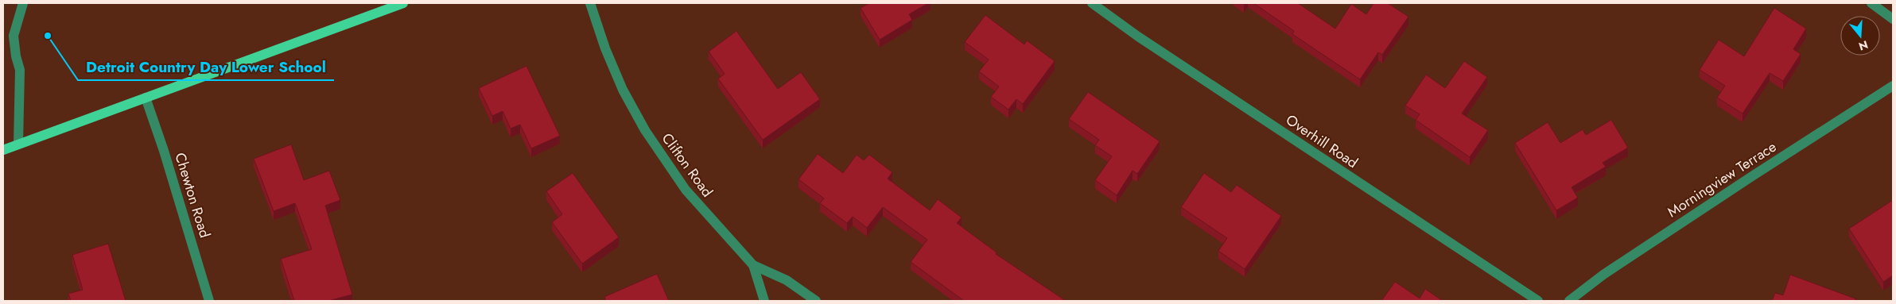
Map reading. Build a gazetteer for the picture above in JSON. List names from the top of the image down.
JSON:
{
  "streets": {
    "street": [
      "Overhill Road",
      "Clifton Road",
      "Morningview Terrace",
      "Chewton Road"
    ]
  },
  "places": ["Detroit Country Day Lower School"],
  "north": "bottom"
}
